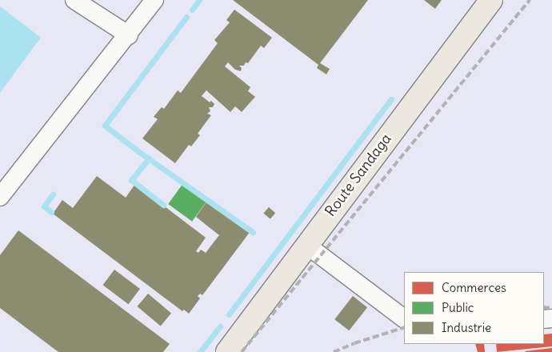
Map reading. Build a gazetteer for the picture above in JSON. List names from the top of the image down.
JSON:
{
  "streets": {
    "main road": ["Route Sandaga"]
  },
  "legend": ["Commerces", "Public", "Industrie"]
}
